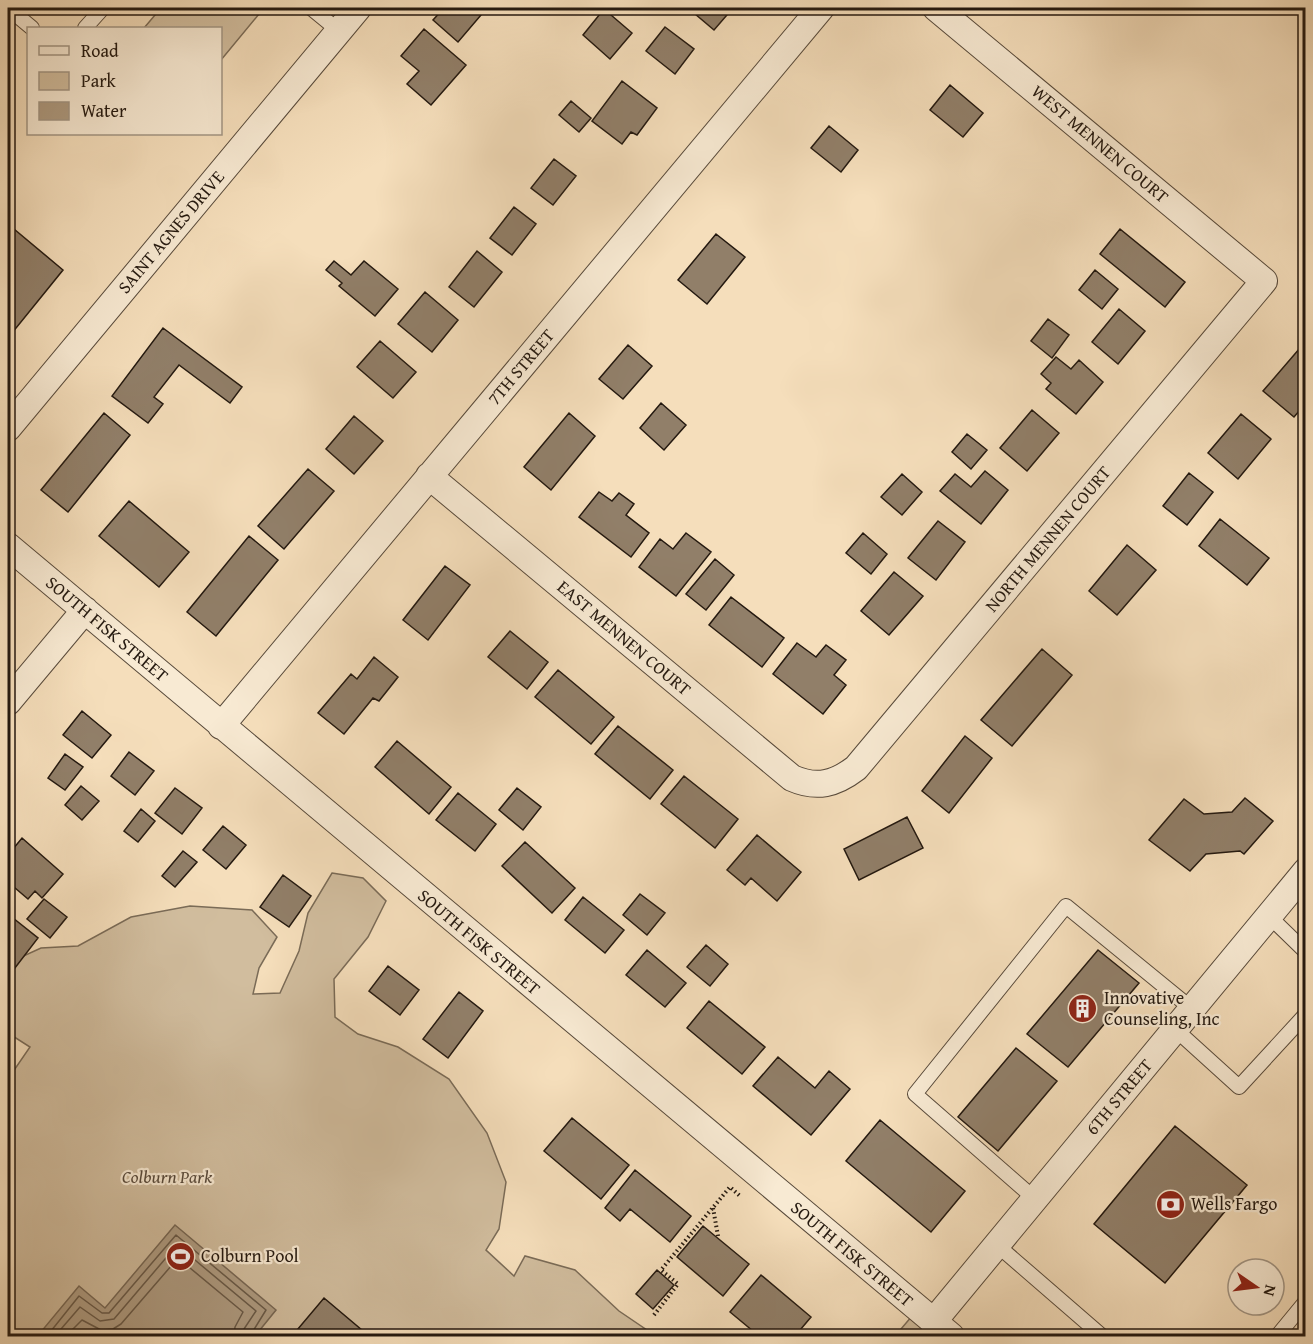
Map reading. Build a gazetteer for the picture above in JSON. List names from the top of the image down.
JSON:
{
  "streets": {
    "street": [
      "WEST MENNEN COURT",
      "SAINT AGNES DRIVE",
      "7TH STREET",
      "NORTH MENNEN COURT",
      "SOUTH FISK STREET",
      "EAST MENNEN COURT",
      "6TH STREET"
    ]
  },
  "crossings": [
    ["WEST MENNEN COURT", "NORTH MENNEN COURT"],
    ["7TH STREET", "SOUTH FISK STREET"],
    ["7TH STREET", "EAST MENNEN COURT"],
    ["NORTH MENNEN COURT", "EAST MENNEN COURT"],
    ["SOUTH FISK STREET", "6TH STREET"]
  ],
  "parks": ["Colburn Park"],
  "places": {
    "building": ["Innovative Counseling, Inc"],
    "bank": ["Wells Fargo"],
    "sports": ["Colburn Pool"]
  },
  "legend": ["Road", "Park", "Water"],
  "north": "right"
}
